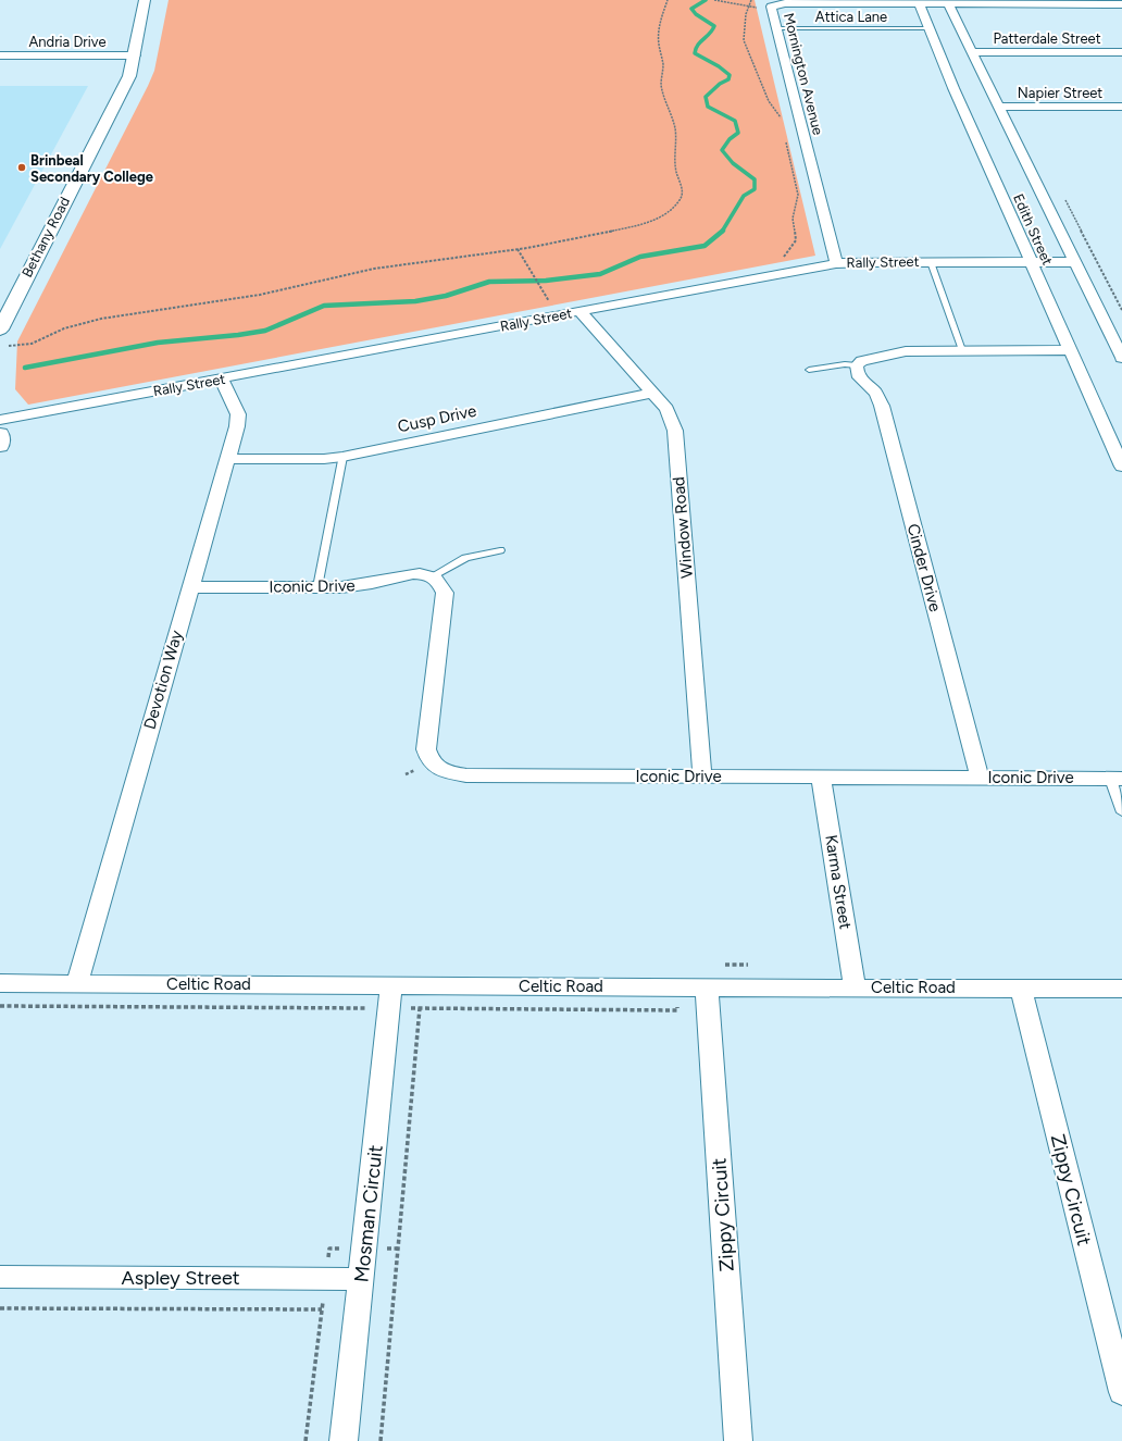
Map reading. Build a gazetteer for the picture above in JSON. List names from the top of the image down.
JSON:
{
  "streets": {
    "street": [
      "Patterdale Street",
      "Andria Drive",
      "Mornington Avenue",
      "Napier Street",
      "Edith Street",
      "Bethany Road",
      "Rally Street",
      "Cusp Drive",
      "Window Road",
      "Cinder Drive",
      "Iconic Drive",
      "Devotion Way",
      "Karma Street",
      "Celtic Road",
      "Zippy Circuit",
      "Mosman Circuit",
      "Aspley Street"
    ],
    "lane": ["Attica Lane"]
  },
  "crossings": [
    ["Attica Lane", "Mornington Avenue"],
    ["Attica Lane", "Edith Street"],
    ["Patterdale Street", "Edith Street"],
    ["Andria Drive", "Bethany Road"],
    ["Mornington Avenue", "Edith Street"],
    ["Mornington Avenue", "Rally Street"],
    ["Napier Street", "Edith Street"],
    ["Edith Street", "Rally Street"],
    ["Rally Street", "Window Road"],
    ["Rally Street", "Devotion Way"],
    ["Cusp Drive", "Window Road"],
    ["Cusp Drive", "Devotion Way"],
    ["Window Road", "Iconic Drive"],
    ["Cinder Drive", "Iconic Drive"],
    ["Iconic Drive", "Devotion Way"],
    ["Iconic Drive", "Karma Street"],
    ["Devotion Way", "Celtic Road"],
    ["Karma Street", "Celtic Road"],
    ["Celtic Road", "Zippy Circuit"],
    ["Celtic Road", "Mosman Circuit"],
    ["Mosman Circuit", "Aspley Street"]
  ],
  "places": ["Brinbeal Secondary College"]
}
